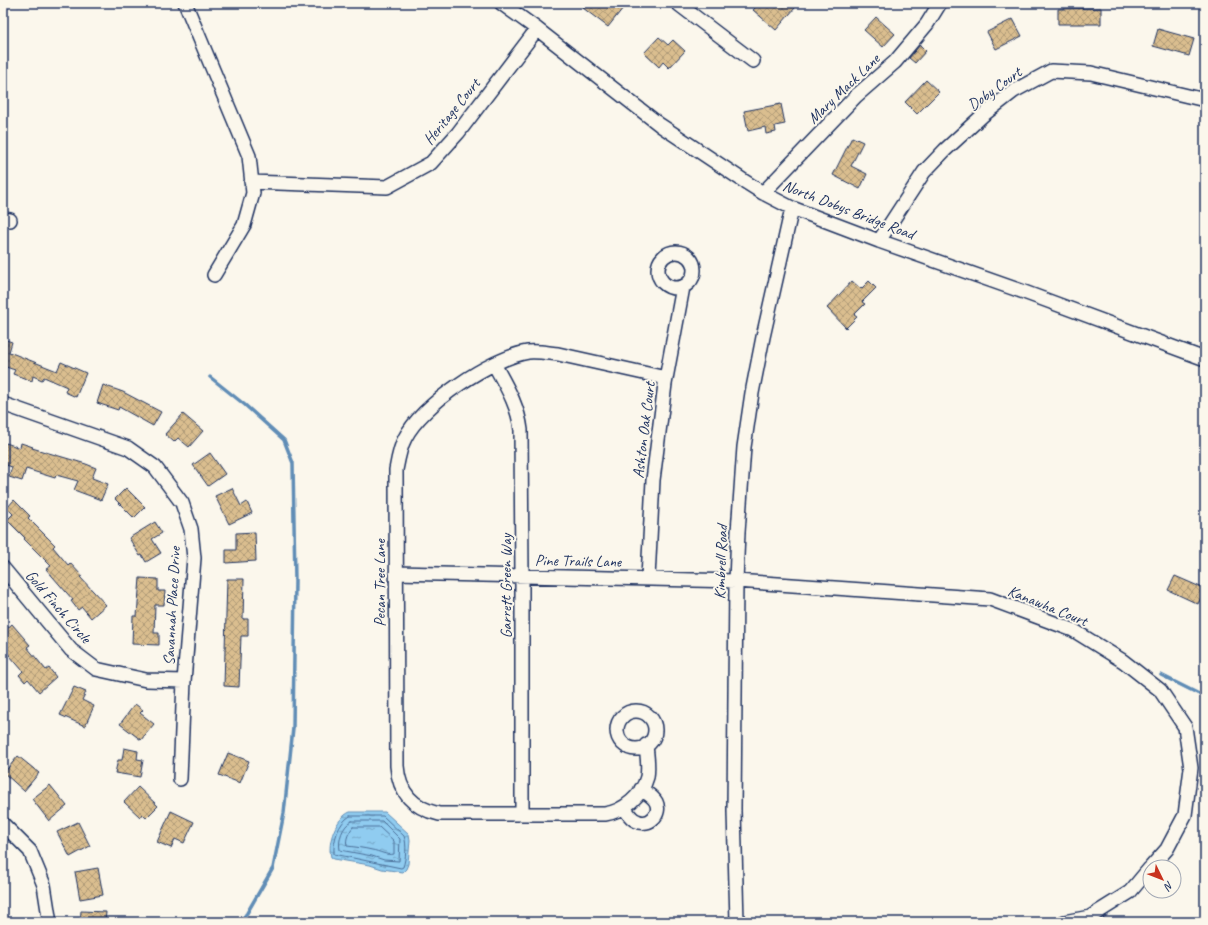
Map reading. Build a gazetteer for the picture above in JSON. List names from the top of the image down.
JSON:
{
  "streets": {
    "street": [
      "Mary Mack Lane",
      "Doby Court",
      "Heritage Court",
      "North Dobys Bridge Road",
      "Ashton Oak Court",
      "Pine Trails Lane",
      "Kimbrell Road",
      "Pecan Tree Lane",
      "Garrett Green Way",
      "Kanawha Court",
      "Gold Finch Circle",
      "Savannah Place Drive"
    ]
  },
  "crossings": [
    ["Mary Mack Lane", "North Dobys Bridge Road"],
    ["Doby Court", "North Dobys Bridge Road"],
    ["Heritage Court", "North Dobys Bridge Road"],
    ["North Dobys Bridge Road", "Kimbrell Road"],
    ["Ashton Oak Court", "Pine Trails Lane"],
    ["Ashton Oak Court", "Pecan Tree Lane"],
    ["Pine Trails Lane", "Kimbrell Road"],
    ["Pine Trails Lane", "Pecan Tree Lane"],
    ["Pine Trails Lane", "Garrett Green Way"],
    ["Pine Trails Lane", "Kanawha Court"],
    ["Kimbrell Road", "Kanawha Court"],
    ["Pecan Tree Lane", "Garrett Green Way"],
    ["Gold Finch Circle", "Savannah Place Drive"]
  ],
  "north": "bottom right"
}
